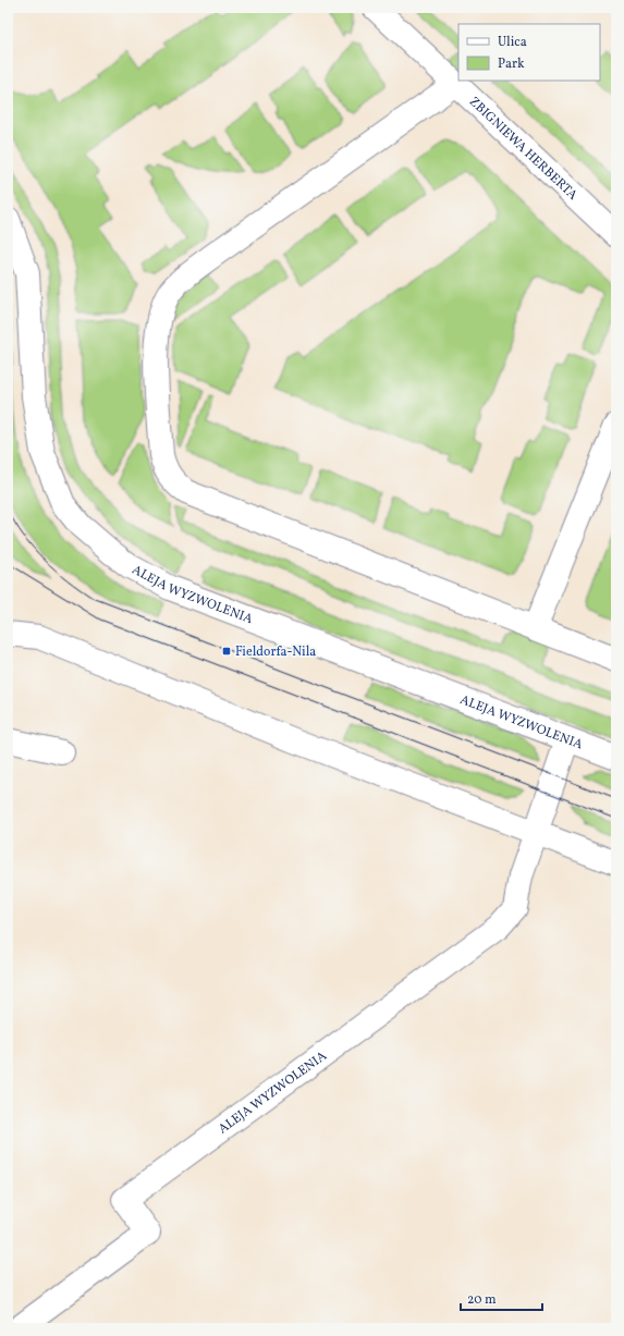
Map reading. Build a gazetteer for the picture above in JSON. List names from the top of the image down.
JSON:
{
  "streets": {
    "street": ["ZBIGNIEWA HERBERTA", "ALEJA WYZWOLENIA"]
  },
  "places": {
    "transit": ["Fieldorfa-Nila"]
  },
  "legend": ["Ulica", "Park"],
  "scale_bar": "20 m"
}
